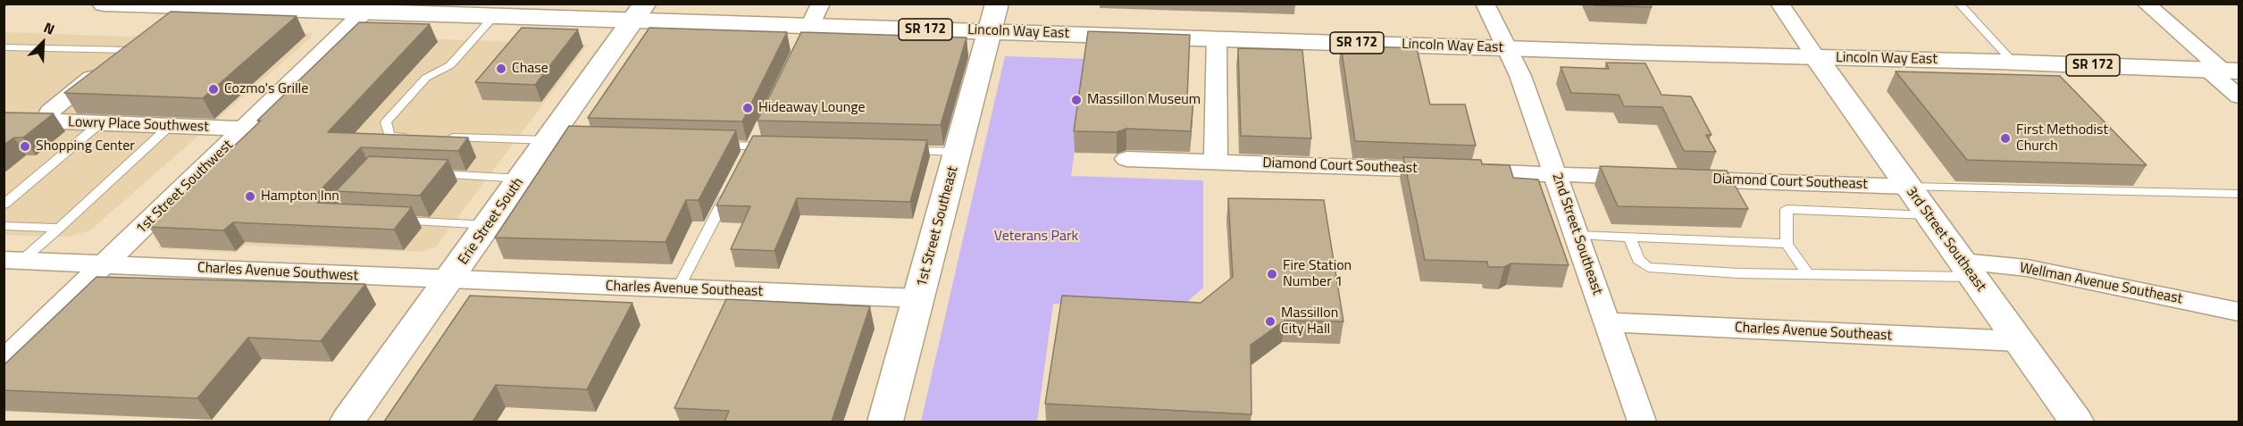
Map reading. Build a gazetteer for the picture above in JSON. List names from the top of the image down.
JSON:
{
  "streets": {
    "main road": [
      "SR 172",
      "Lincoln Way East",
      "Erie Street South",
      "1st Street Southeast",
      "3rd Street Southeast"
    ],
    "street": [
      "Lowry Place Southwest",
      "Diamond Court Southeast",
      "1st Street Southwest",
      "2nd Street Southeast",
      "Charles Avenue Southwest",
      "Wellman Avenue Southeast",
      "Charles Avenue Southeast"
    ]
  },
  "crossings": [
    ["SR 172", "Lincoln Way East"],
    ["SR 172", "Lowry Place Southwest"],
    ["SR 172", "1st Street Southwest"],
    ["SR 172", "Erie Street South"],
    ["Lincoln Way East", "Erie Street South"],
    ["Lincoln Way East", "1st Street Southeast"],
    ["Lincoln Way East", "2nd Street Southeast"],
    ["Lincoln Way East", "3rd Street Southeast"],
    ["Lowry Place Southwest", "1st Street Southwest"],
    ["Diamond Court Southeast", "2nd Street Southeast"],
    ["Diamond Court Southeast", "3rd Street Southeast"],
    ["1st Street Southwest", "Charles Avenue Southwest"],
    ["Erie Street South", "Charles Avenue Southwest"],
    ["Erie Street South", "Charles Avenue Southeast"],
    ["1st Street Southeast", "Charles Avenue Southeast"],
    ["2nd Street Southeast", "Charles Avenue Southeast"],
    ["3rd Street Southeast", "Wellman Avenue Southeast"],
    ["3rd Street Southeast", "Charles Avenue Southeast"],
    ["Charles Avenue Southwest", "Charles Avenue Southeast"]
  ],
  "parks": ["Veterans Park"],
  "places": [
    "Chase",
    "Cozmo's Grille",
    "Massillon Museum",
    "Hideaway Lounge",
    "First Methodist Church",
    "Shopping Center",
    "Hampton Inn",
    "Fire Station Number 1",
    "Massillon City Hall"
  ],
  "north": "top right"
}
